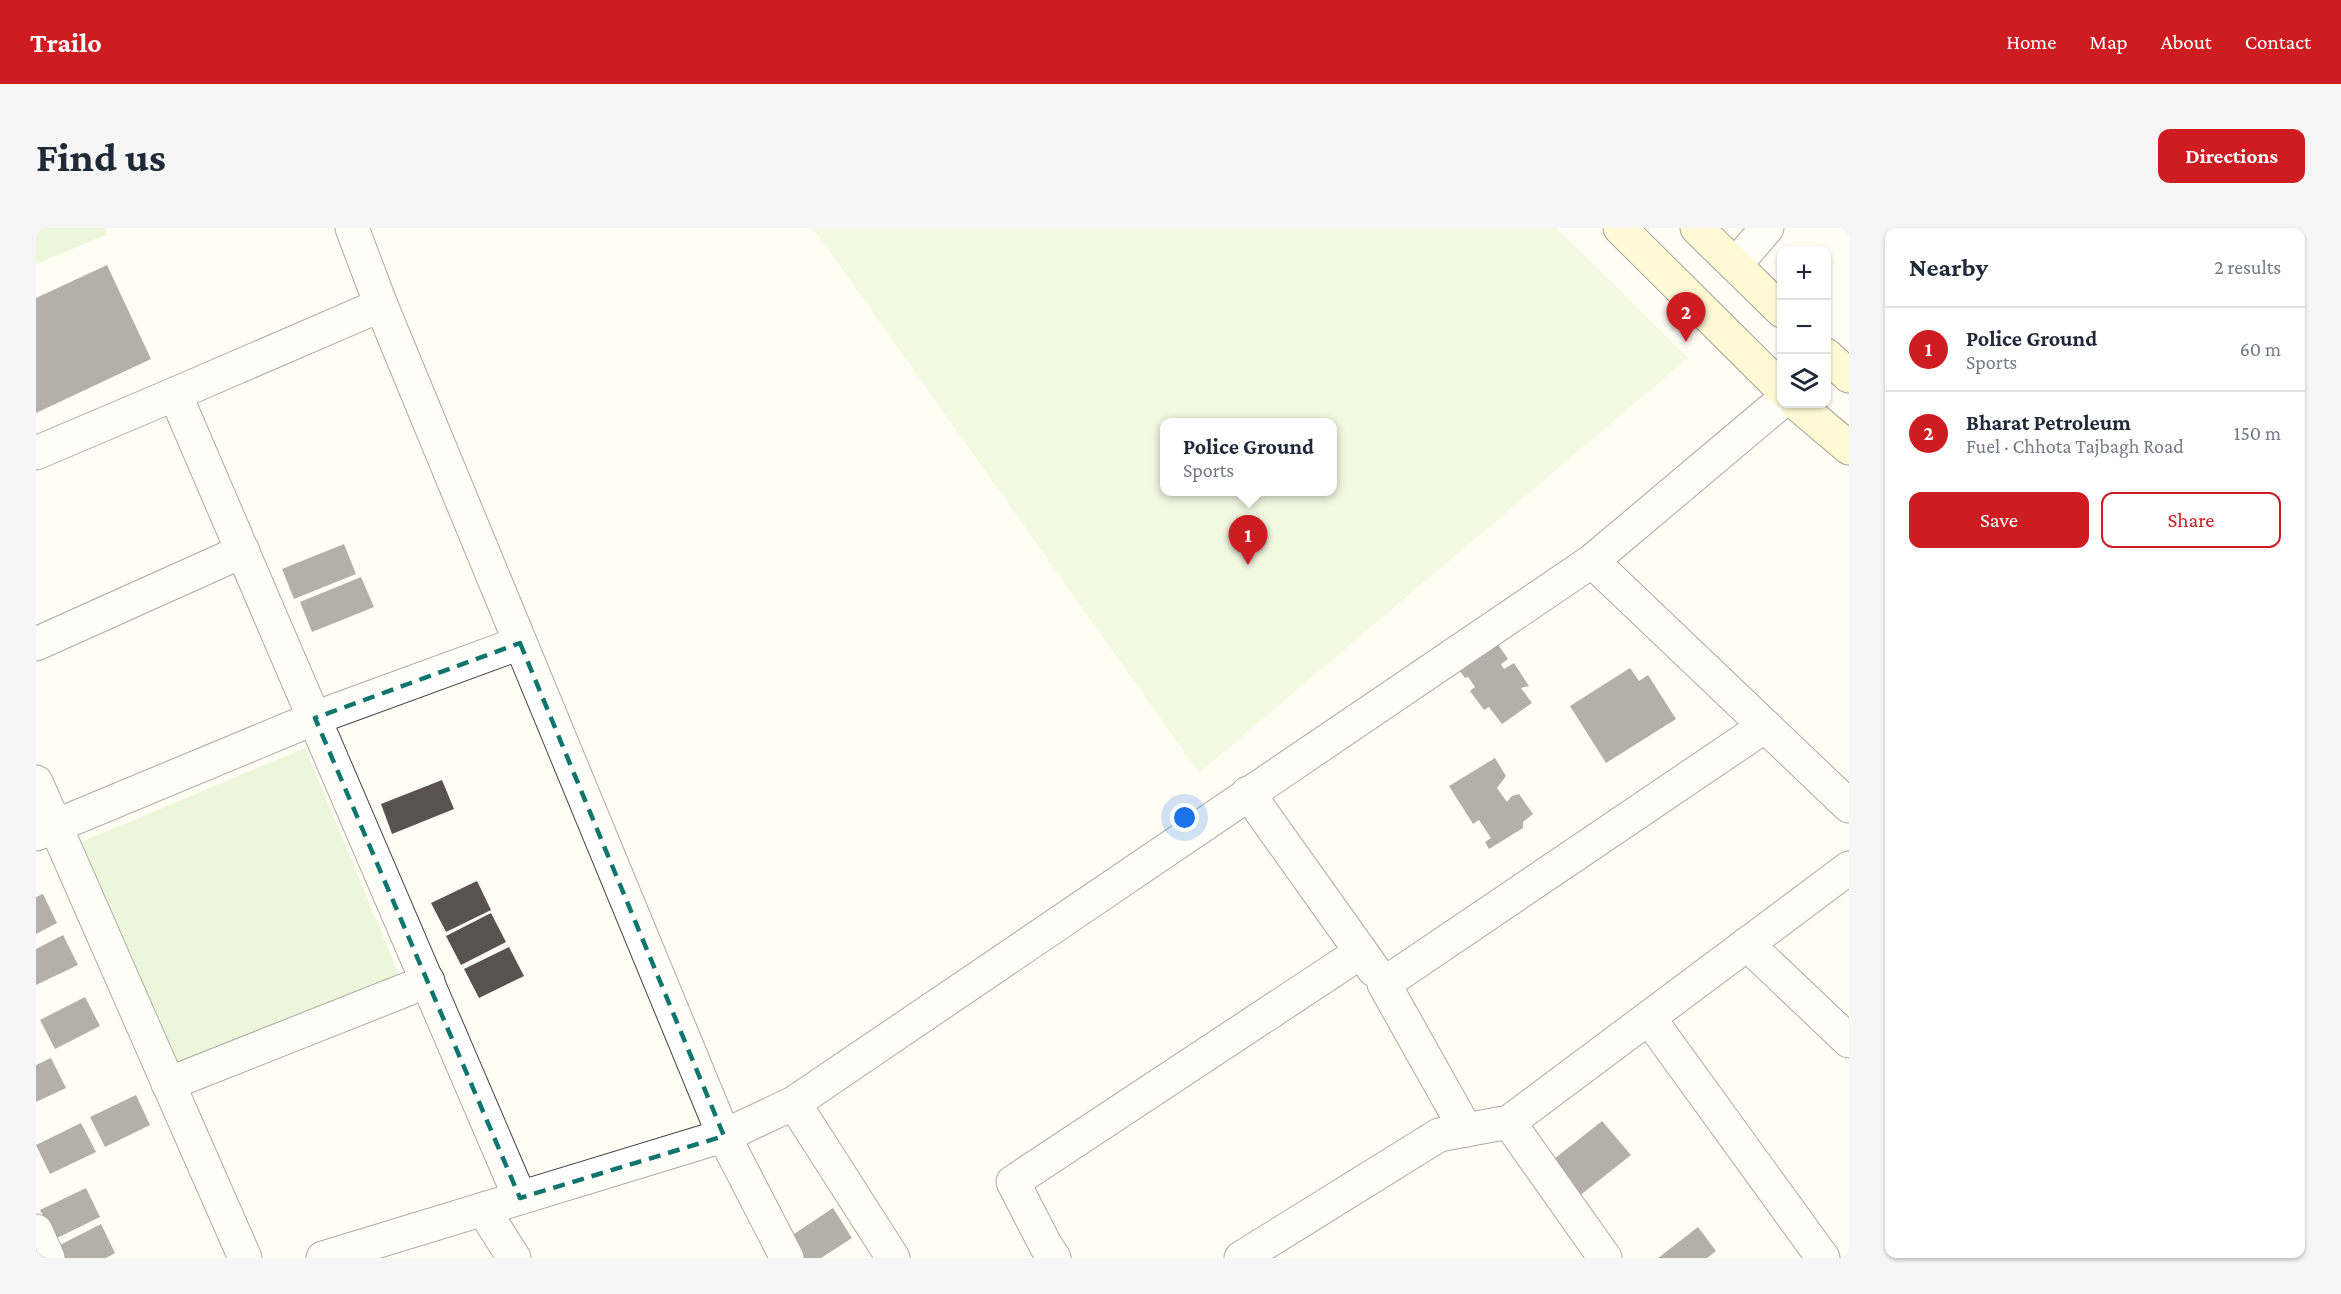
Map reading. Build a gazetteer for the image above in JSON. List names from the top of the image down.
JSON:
{
  "page": {
    "header": "Trailo",
    "nav": [
      "Home",
      "Map",
      "About",
      "Contact"
    ],
    "buttons": [
      "Directions",
      ["Save", "Share"]
    ],
    "title": "Find us",
    "heading": ["Nearby", "2 results"],
    "map_buttons": ["+", "−"],
    "pins": ["2", "1"],
    "list": [
      {
        "mark": "1",
        "name": "Police Ground",
        "note": "Sports",
        "value": "60 m"
      },
      {
        "mark": "2",
        "name": "Bharat Petroleum",
        "note": "Fuel · Chhota Tajbagh Road",
        "value": "150 m"
      }
    ],
    "popup": ["Police Ground", "Sports"]
  }
}
